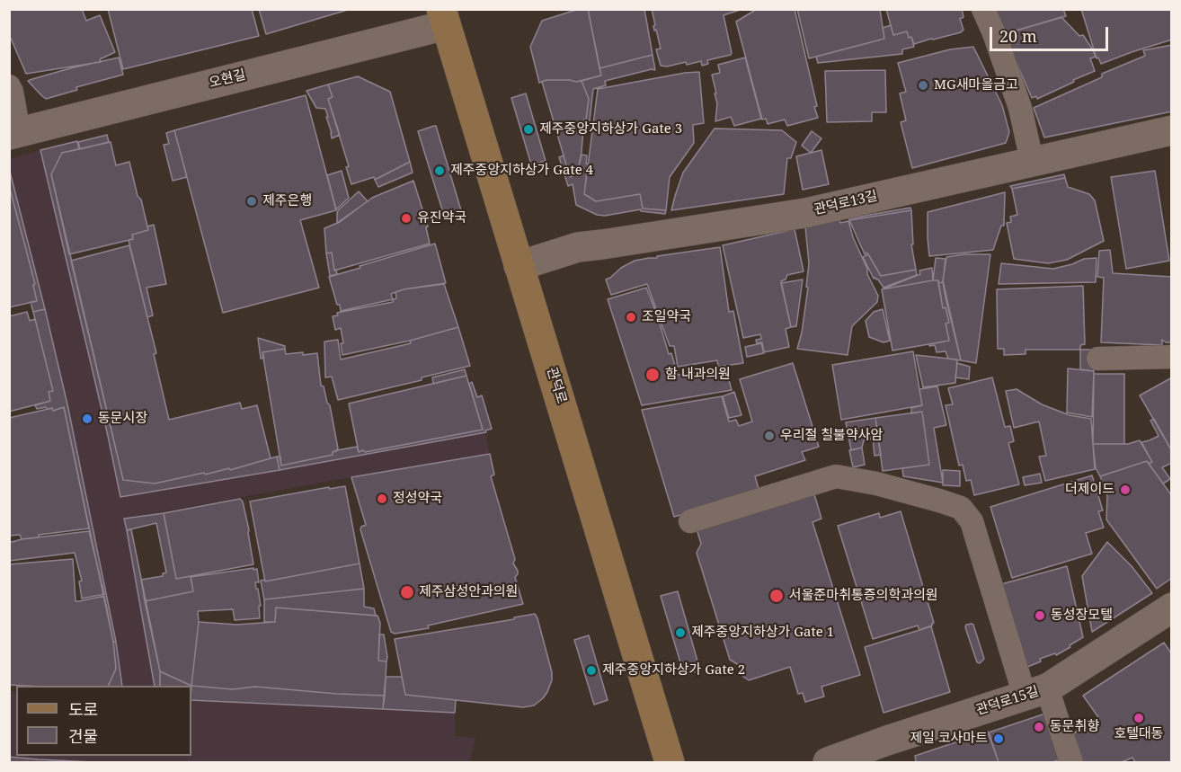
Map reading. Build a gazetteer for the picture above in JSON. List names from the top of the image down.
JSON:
{
  "streets": {
    "main road": ["관덕로"],
    "street": ["오현길", "관덕로13길", "관덕로15길"]
  },
  "crossings": [
    ["오현길", "관덕로"],
    ["관덕로13길", "관덕로"]
  ],
  "places": [
    "MG새마을금고",
    "제주중앙지하상가 Gate 3",
    "제주중앙지하상가 Gate 4",
    "제주은행",
    "유진약국",
    "조일약국",
    "함 내과의원",
    "동문시장",
    "우리절 칠불약사암",
    "더제이드",
    "정성약국",
    "제주삼성안과의원",
    "서울준마취통증의학과의원",
    "동성장모텔",
    "제주중앙지하상가 Gate 1",
    "제주중앙지하상가 Gate 2",
    "호텔대동",
    "동문취향",
    "제일 코사마트"
  ],
  "legend": ["도로", "건물"],
  "scale_bar": "20 m"
}
